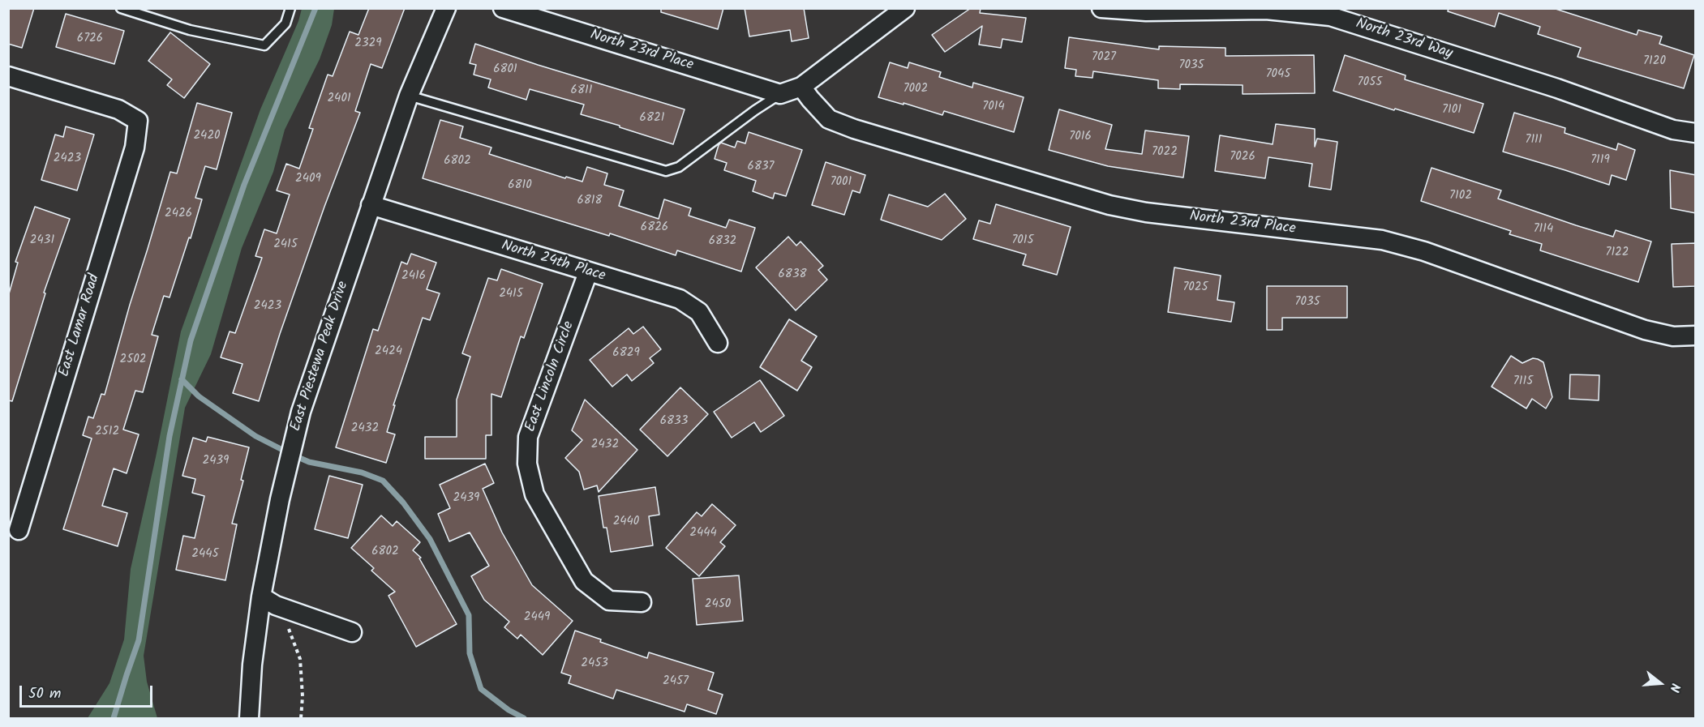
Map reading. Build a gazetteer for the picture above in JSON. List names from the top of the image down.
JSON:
{
  "streets": {
    "street": [
      "North 23rd Way",
      "North 23rd Place",
      "North 24th Place",
      "East Lamar Road",
      "East Piestewa Peak Drive",
      "East Lincoln Circle"
    ]
  },
  "crossings": [
    ["North 24th Place", "East Piestewa Peak Drive"],
    ["North 24th Place", "East Lincoln Circle"]
  ],
  "house_numbers": [
    "6726",
    "2329",
    "7027",
    "7120",
    "7035",
    "6801",
    "7045",
    "7055",
    "7002",
    "6811",
    "2401",
    "7014",
    "7101",
    "6821",
    "2420",
    "7016",
    "7111",
    "7022",
    "7026",
    "2423",
    "7119",
    "6802",
    "6837",
    "2409",
    "7001",
    "6810",
    "7102",
    "6818",
    "2426",
    "6826",
    "7114",
    "2431",
    "7015",
    "6832",
    "2415",
    "7122",
    "6838",
    "2416",
    "7025",
    "2415",
    "7035",
    "2423",
    "2424",
    "6829",
    "2502",
    "7115",
    "6833",
    "2432",
    "2512",
    "2432",
    "2439",
    "2439",
    "2440",
    "2444",
    "6802",
    "2445",
    "2450",
    "2449",
    "2453",
    "2457"
  ],
  "scale_bar": "50 m",
  "north": "right"
}
